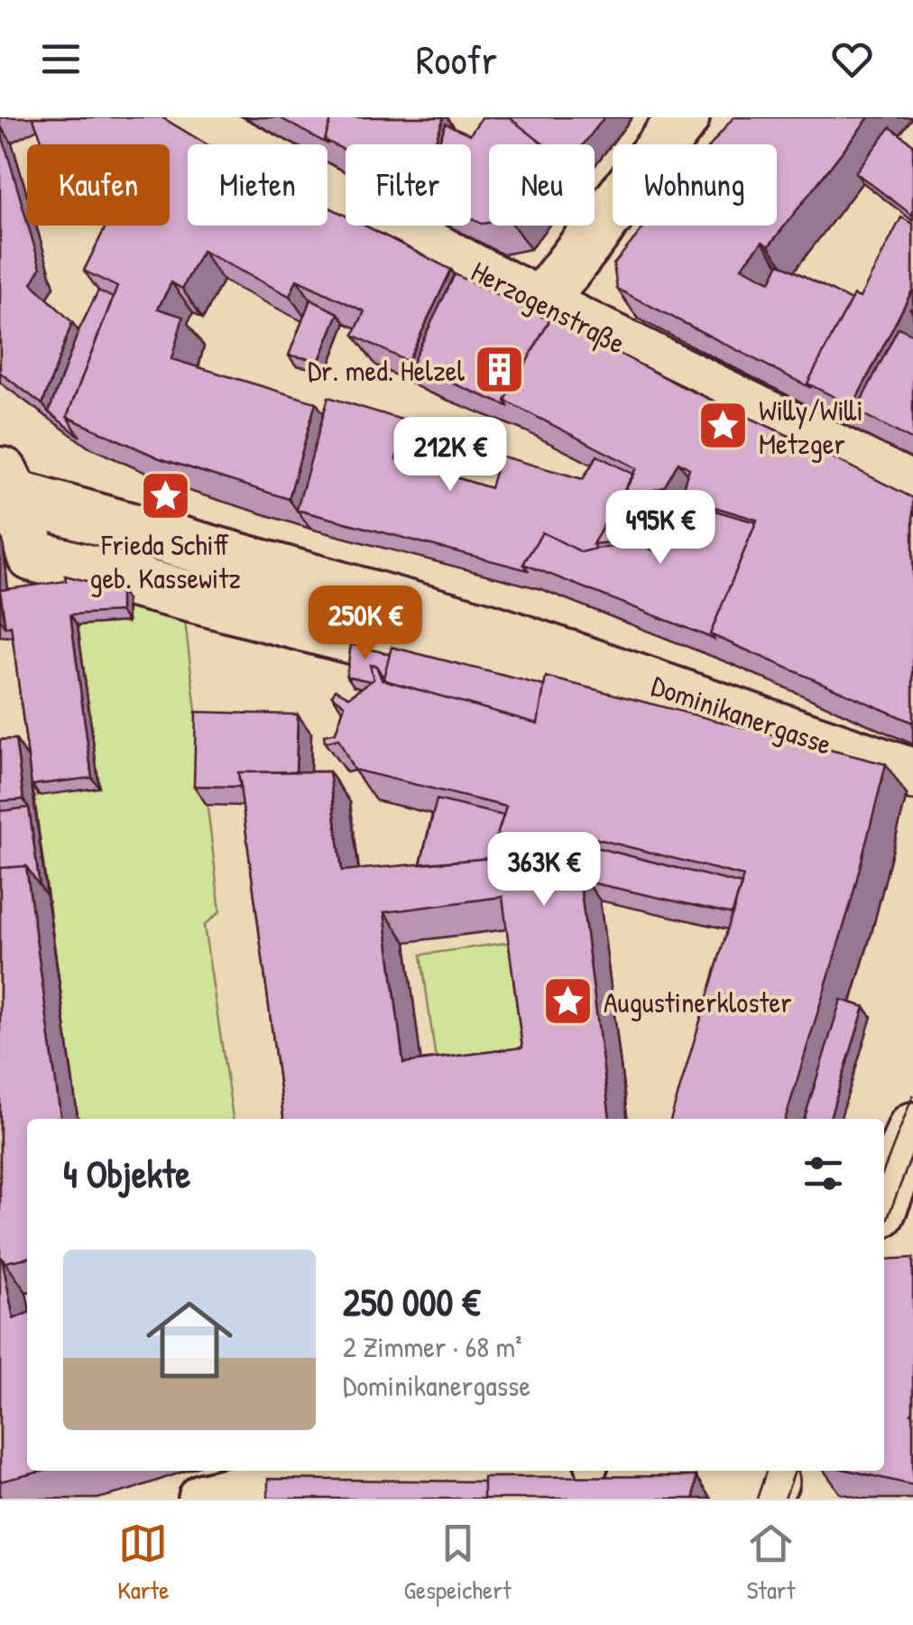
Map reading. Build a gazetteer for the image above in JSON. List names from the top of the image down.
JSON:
{
  "streets": {
    "street": ["Herzogenstraße", "Dominikanergasse"]
  },
  "places": {
    "building": ["Dr. med. Helzel"],
    "place": ["Willy/Willi Metzger", "Frieda Schiff geb. Kassewitz", "Augustinerkloster"]
  },
  "page": {
    "header": "Roofr",
    "chip": [
      "Kaufen",
      "Mieten",
      "Filter",
      "Neu",
      "Wohnung"
    ],
    "price": [
      "212K €",
      "495K €",
      "250K €",
      "363K €"
    ],
    "heading": "4 Objekte",
    "list": [
      {
        "name": "250 000 €",
        "note": "2 Zimmer · 68 m² · Dominikanergasse"
      }
    ],
    "tabs": ["Karte", "Gespeichert", "Start"]
  }
}
